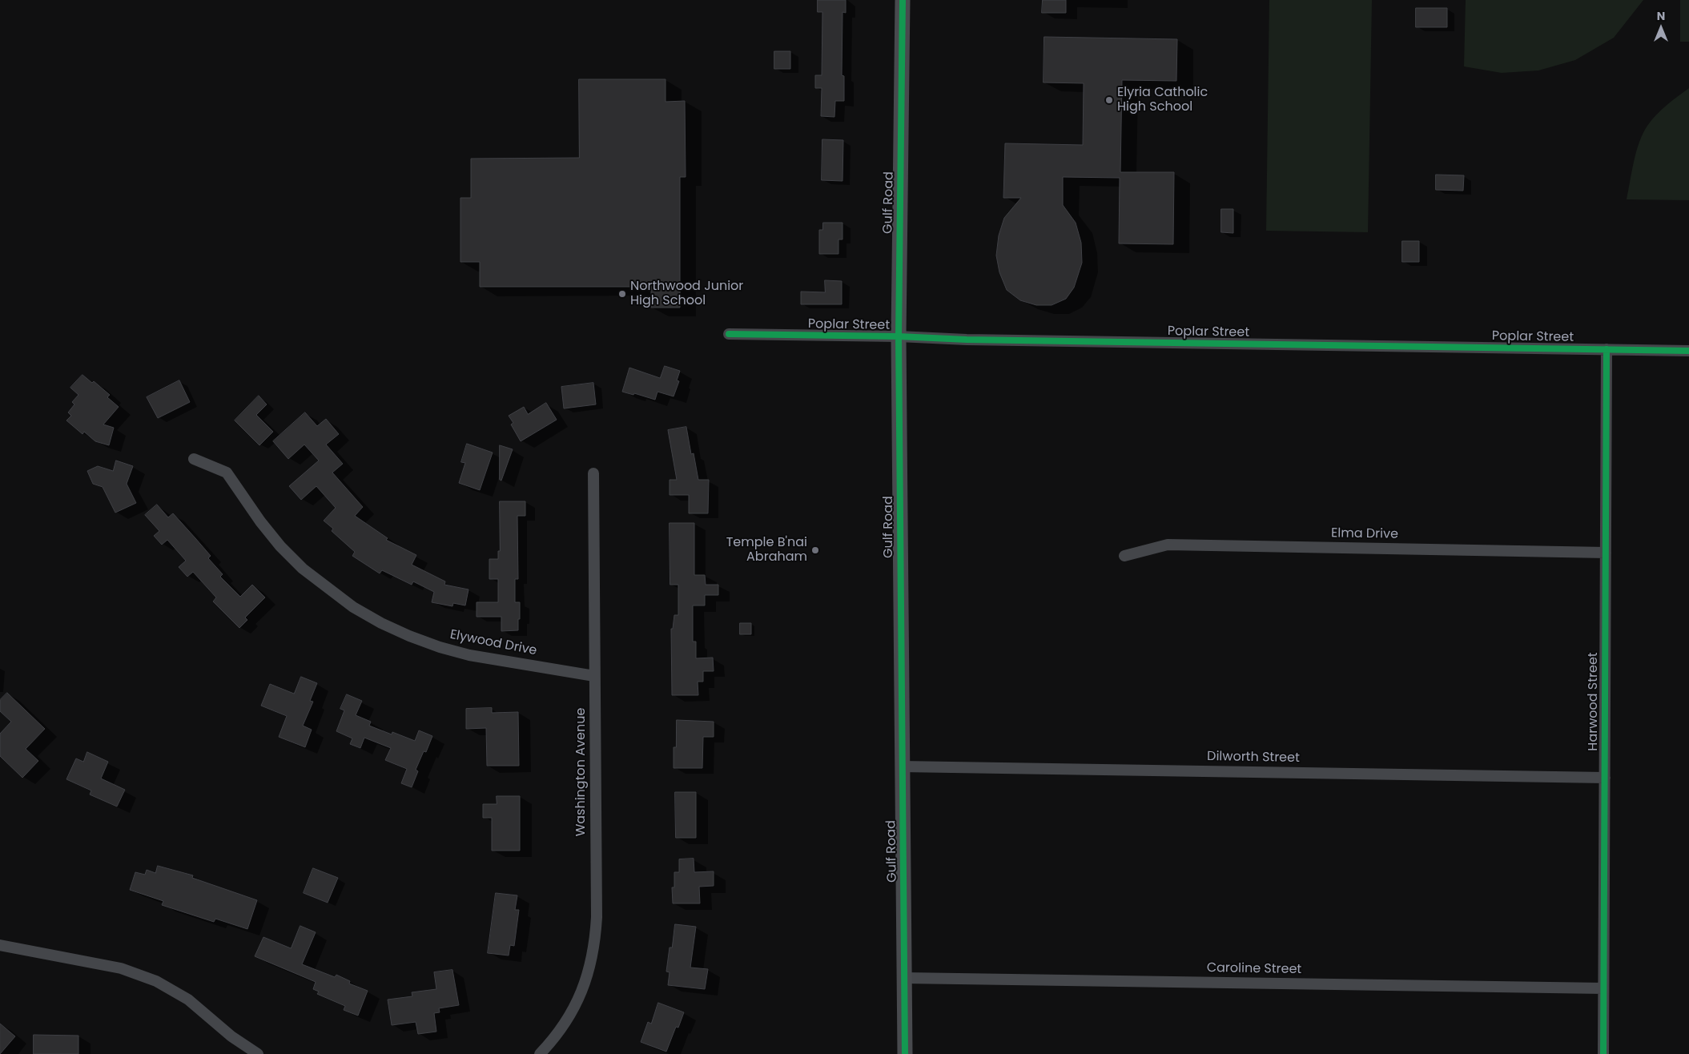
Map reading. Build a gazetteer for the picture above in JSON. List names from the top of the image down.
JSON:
{
  "streets": {
    "street": [
      "Gulf Road",
      "Poplar Street",
      "Elma Drive",
      "Elywood Drive",
      "Harwood Street",
      "Dilworth Street",
      "Washington Avenue",
      "Caroline Street"
    ]
  },
  "crossings": [
    ["Gulf Road", "Poplar Street"],
    ["Gulf Road", "Dilworth Street"],
    ["Gulf Road", "Caroline Street"],
    ["Poplar Street", "Harwood Street"],
    ["Elma Drive", "Harwood Street"],
    ["Elywood Drive", "Washington Avenue"],
    ["Harwood Street", "Dilworth Street"],
    ["Harwood Street", "Caroline Street"]
  ],
  "places": ["Elyria Catholic High School", "Northwood Junior High School", "Temple B'nai Abraham"],
  "north": "top"
}
